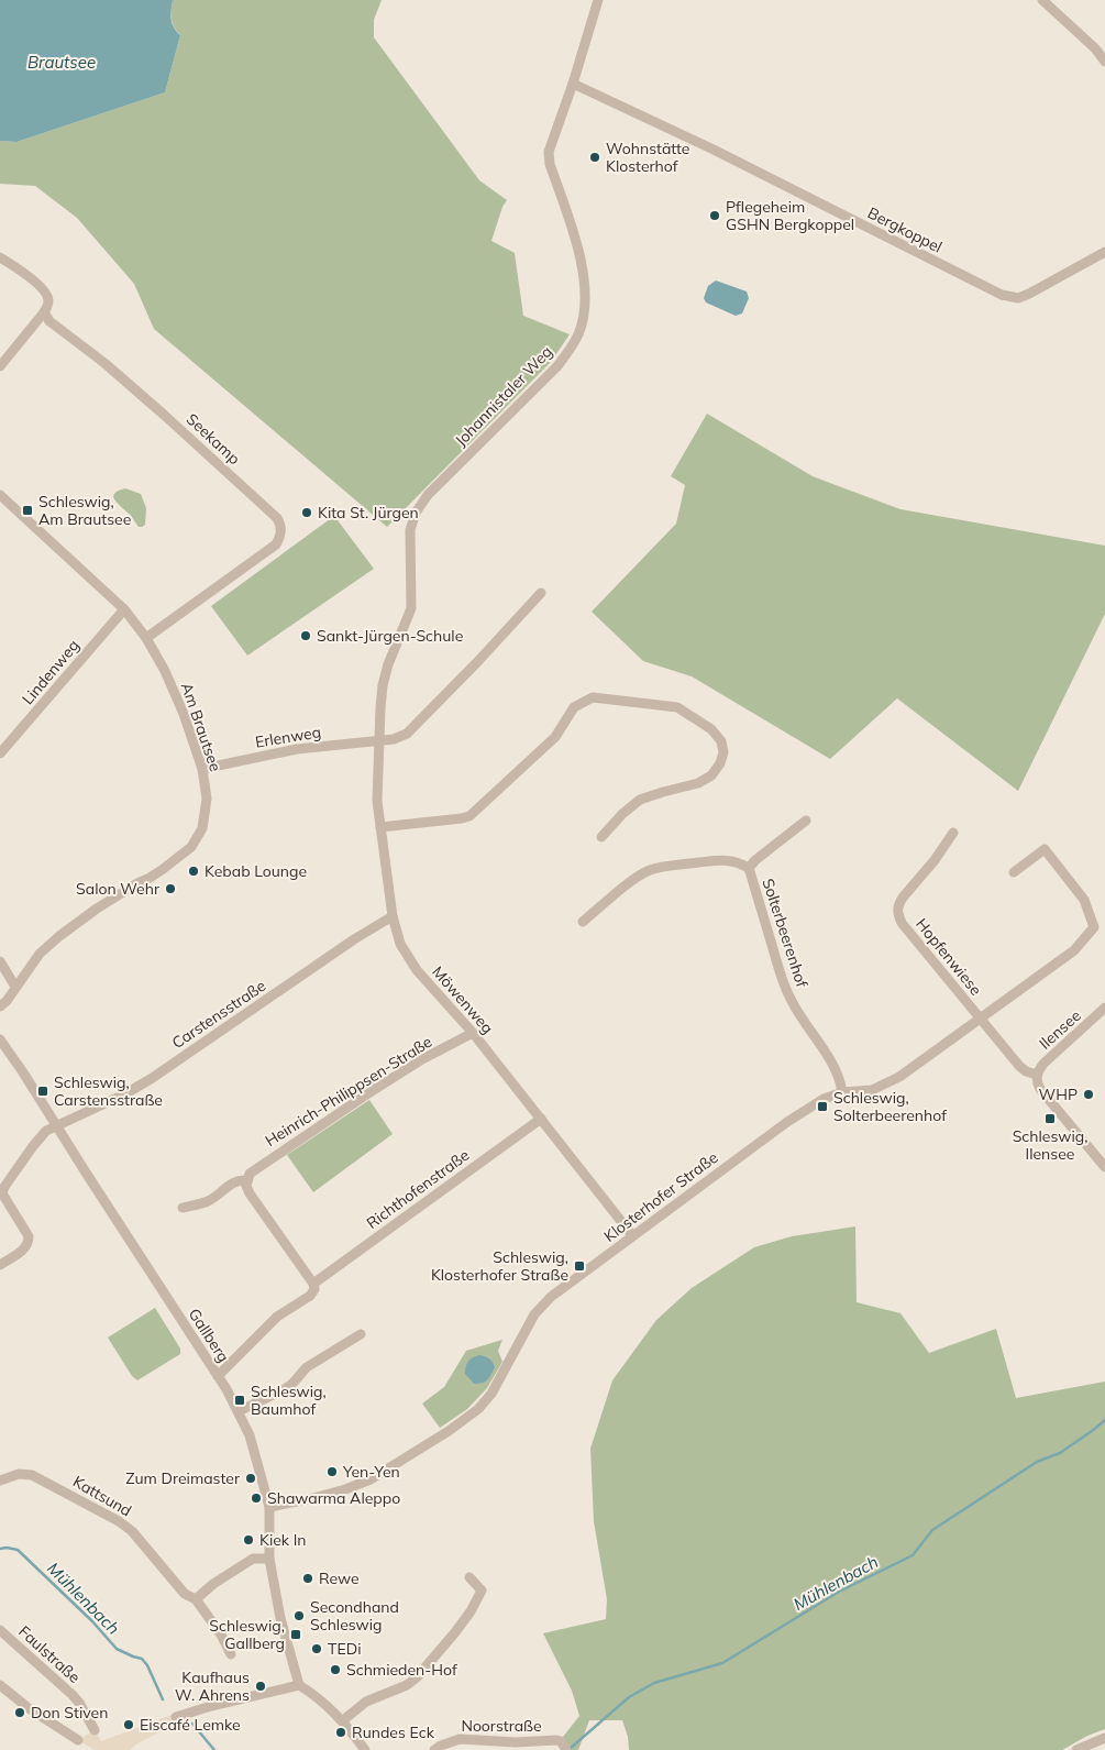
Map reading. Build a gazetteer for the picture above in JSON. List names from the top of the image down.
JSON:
{
  "streets": {
    "street": [
      "Bergkoppel",
      "Johannistaler Weg",
      "Seekamp",
      "Lindenweg",
      "Am Brautsee",
      "Erlenweg",
      "Solterbeerenhof",
      "Hopfenwiese",
      "Möwenweg",
      "Carstensstraße",
      "Ilensee",
      "Heinrich-Philippsen-Straße",
      "Richthofenstraße",
      "Klosterhofer Straße",
      "Gallberg",
      "Kattsund",
      "Faulstraße",
      "Noorstraße"
    ]
  },
  "crossings": [
    ["Bergkoppel", "Johannistaler Weg"],
    ["Johannistaler Weg", "Erlenweg"],
    ["Johannistaler Weg", "Möwenweg"],
    ["Seekamp", "Am Brautsee"],
    ["Lindenweg", "Am Brautsee"],
    ["Am Brautsee", "Erlenweg"],
    ["Erlenweg", "Möwenweg"],
    ["Solterbeerenhof", "Klosterhofer Straße"],
    ["Hopfenwiese", "Klosterhofer Straße"],
    ["Möwenweg", "Carstensstraße"],
    ["Möwenweg", "Heinrich-Philippsen-Straße"],
    ["Möwenweg", "Richthofenstraße"],
    ["Möwenweg", "Klosterhofer Straße"],
    ["Carstensstraße", "Gallberg"],
    ["Klosterhofer Straße", "Gallberg"]
  ],
  "water": ["Brautsee", "Mühlenbach"],
  "places": {
    "other": [
      "Wohnstätte Klosterhof",
      "Pflegeheim GSHN Bergkoppel",
      "Kita St. Jürgen",
      "Sankt-Jürgen-Schule",
      "Kebab Lounge",
      "Salon Wehr",
      "WHP",
      "Yen-Yen",
      "Zum Dreimaster",
      "Shawarma Aleppo",
      "Kiek In",
      "Rewe",
      "Secondhand Schleswig",
      "TEDi",
      "Schmieden-Hof",
      "Kaufhaus W. Ahrens",
      "Don Stiven",
      "Eiscafé Lemke",
      "Rundes Eck"
    ],
    "transit": [
      "Schleswig, Am Brautsee",
      "Schleswig, Carstensstraße",
      "Schleswig, Solterbeerenhof",
      "Schleswig, Ilensee",
      "Schleswig, Klosterhofer Straße",
      "Schleswig, Baumhof",
      "Schleswig, Gallberg"
    ]
  }
}
